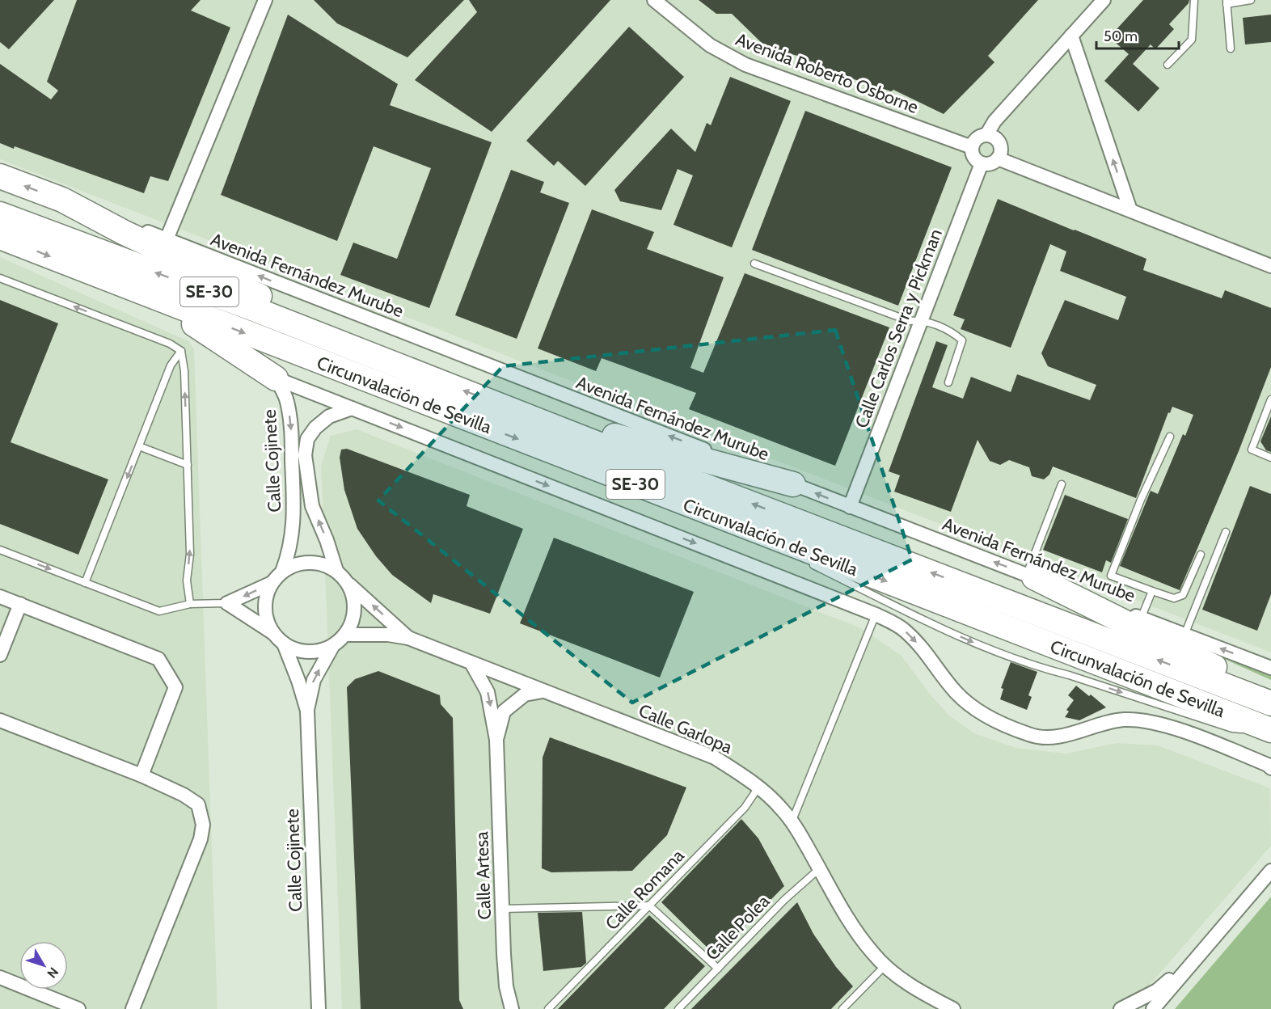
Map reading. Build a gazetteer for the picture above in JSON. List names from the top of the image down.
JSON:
{
  "streets": {
    "highway": ["SE-30", "Circunvalación de Sevilla"],
    "street": [
      "Avenida Roberto Osborne",
      "Avenida Fernández Murube",
      "Calle Carlos Serra y Pickman",
      "Calle Cojinete",
      "Calle Garlopa",
      "Calle Artesa"
    ],
    "lane": ["Calle Romana", "Calle Polea"]
  },
  "crossings": [
    ["Avenida Roberto Osborne", "Calle Carlos Serra y Pickman"],
    ["Avenida Fernández Murube", "Calle Carlos Serra y Pickman"],
    ["Calle Cojinete", "Calle Garlopa"],
    ["Calle Garlopa", "Calle Artesa"],
    ["Calle Garlopa", "Calle Romana"],
    ["Calle Garlopa", "Calle Polea"]
  ],
  "scale_bar": "50 m",
  "north": "bottom right"
}
